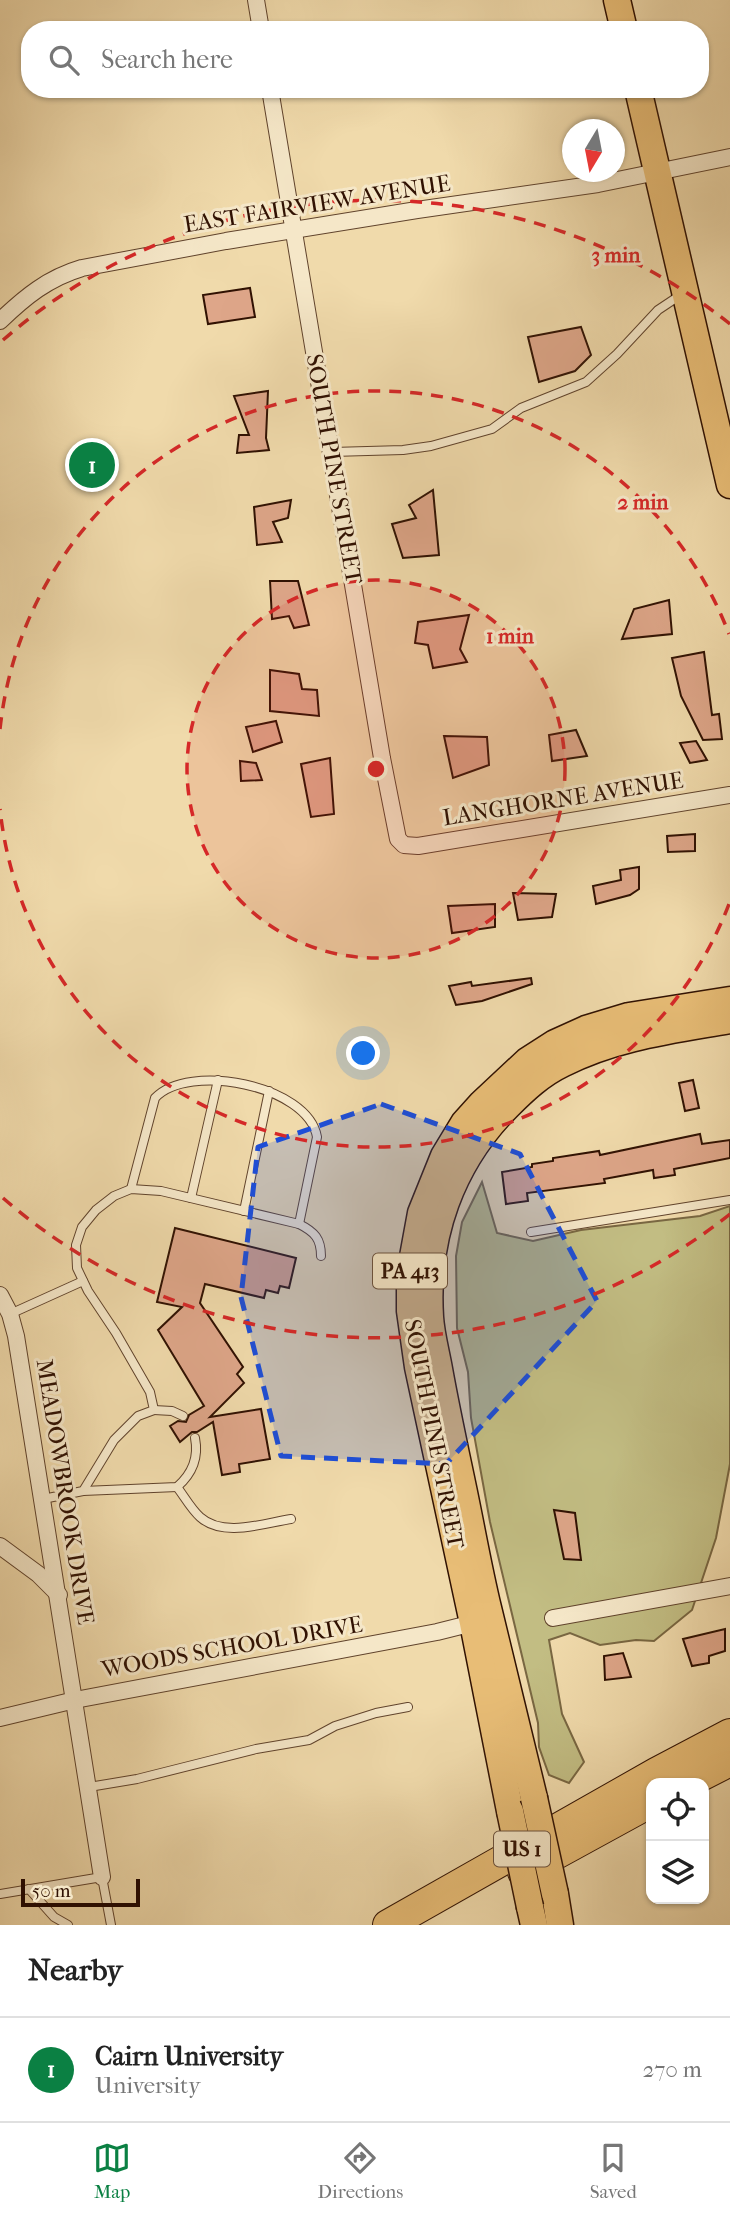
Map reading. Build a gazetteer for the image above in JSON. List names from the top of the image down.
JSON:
{
  "streets": {
    "highway": ["US 1"],
    "main road": ["SOUTH PINE STREET", "PA 413"],
    "street": [
      "EAST FAIRVIEW AVENUE",
      "LANGHORNE AVENUE",
      "MEADOWBROOK DRIVE",
      "WOODS SCHOOL DRIVE"
    ]
  },
  "crossings": [
    ["EAST FAIRVIEW AVENUE", "SOUTH PINE STREET"],
    ["SOUTH PINE STREET", "LANGHORNE AVENUE"],
    ["SOUTH PINE STREET", "WOODS SCHOOL DRIVE"],
    ["MEADOWBROOK DRIVE", "WOODS SCHOOL DRIVE"]
  ],
  "scale_bar": "50 m",
  "north": "bottom",
  "page": {
    "search": "Search here",
    "pins": "1",
    "scale": "50 m",
    "heading": "Nearby",
    "list": [
      {
        "mark": "1",
        "name": "Cairn University",
        "note": "University",
        "value": "270 m"
      }
    ],
    "nav": ["Map", "Directions", "Saved"]
  },
  "rings": ["3 min", "2 min", "1 min"]
}
